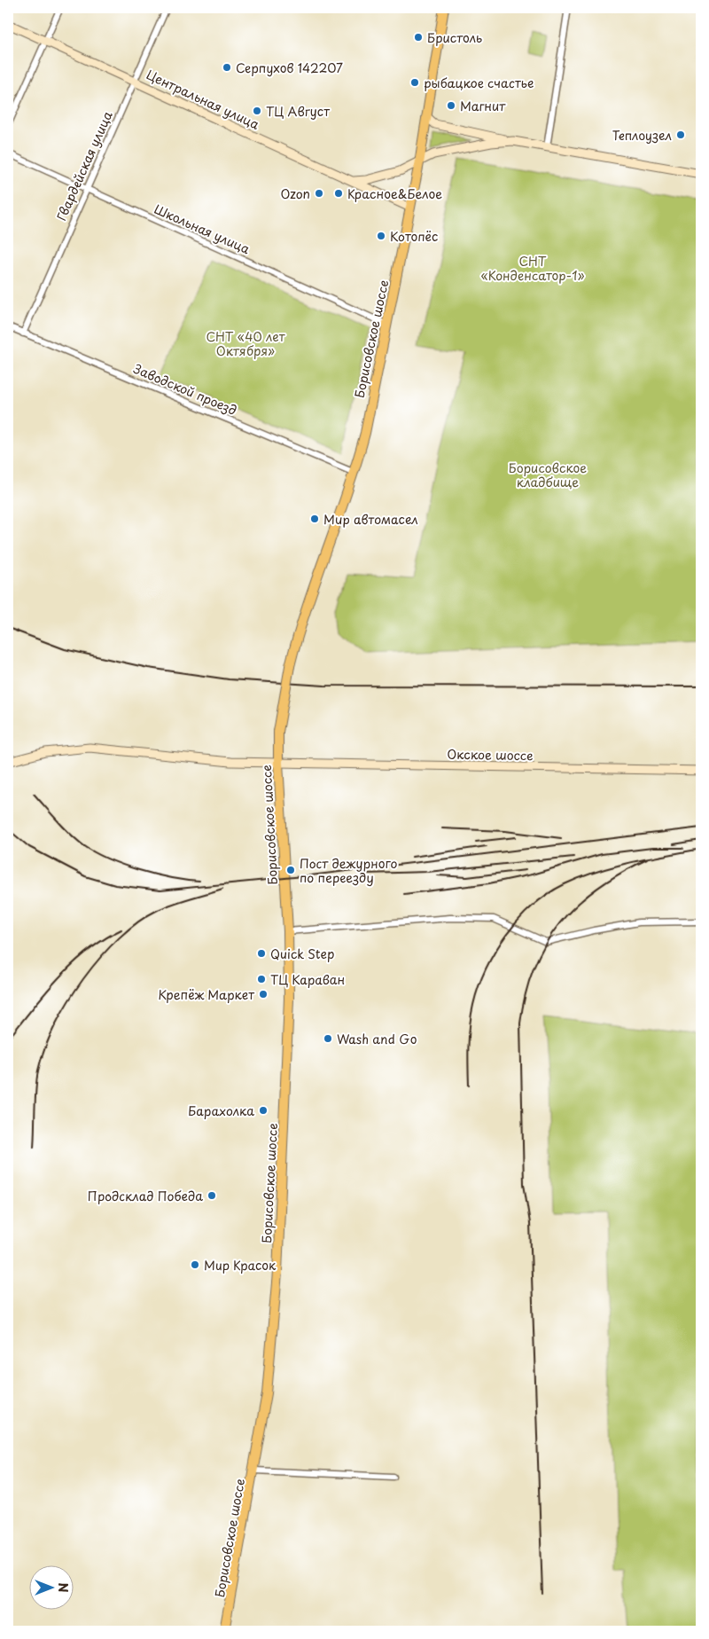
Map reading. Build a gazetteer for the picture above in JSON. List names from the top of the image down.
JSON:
{
  "streets": {
    "main road": ["Борисовское шоссе"],
    "street": [
      "Центральная улица",
      "Гвардейская улица",
      "Школьная улица",
      "Заводской проезд",
      "Окское шоссе"
    ]
  },
  "crossings": [
    ["Центральная улица", "Гвардейская улица"],
    ["Центральная улица", "Борисовское шоссе"],
    ["Гвардейская улица", "Школьная улица"],
    ["Гвардейская улица", "Заводской проезд"],
    ["Школьная улица", "Борисовское шоссе"],
    ["Борисовское шоссе", "Заводской проезд"],
    ["Борисовское шоссе", "Окское шоссе"]
  ],
  "parks": ["СНТ «Конденсатор-1»", "СНТ «40 лет Октября»", "Борисовское кладбище"],
  "places": [
    "Бристоль",
    "Серпухов 142207",
    "рыбацкое счастье",
    "Магнит",
    "ТЦ Август",
    "Теплоузел",
    "Ozon",
    "Красное&Белое",
    "Котопёс",
    "Мир автомасел",
    "Пост дежурного по переезду",
    "Quick Step",
    "ТЦ Караван",
    "Крепёж Маркет",
    "Wash and Go",
    "Барахолка",
    "Продсклад Победа",
    "Мир Красок"
  ],
  "north": "right"
}
